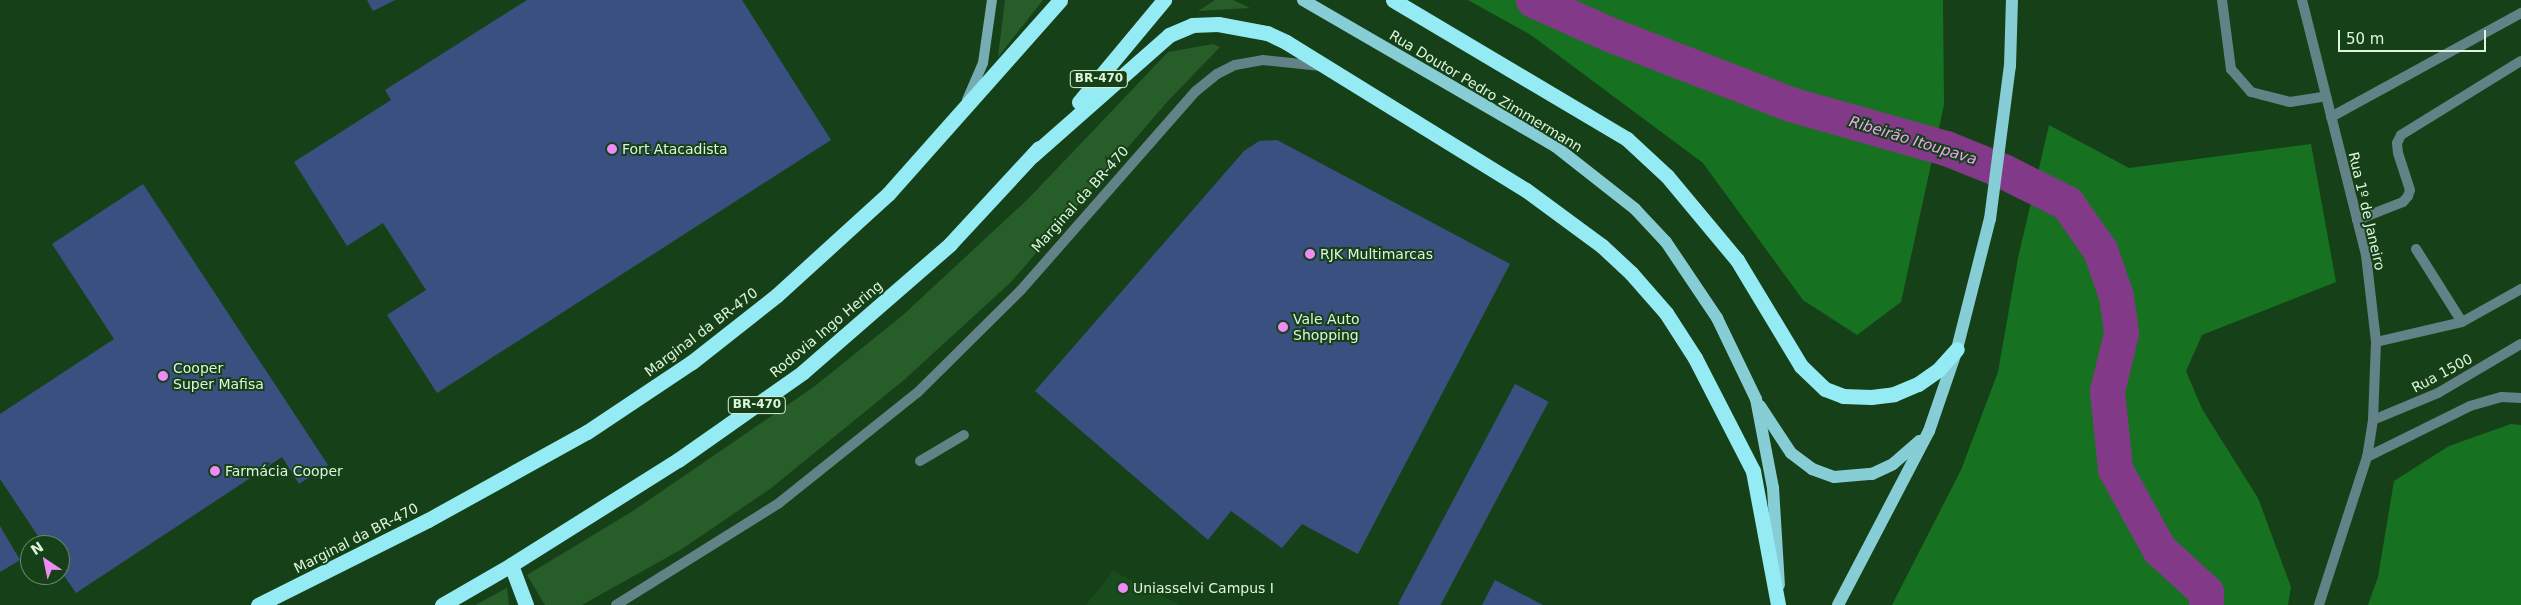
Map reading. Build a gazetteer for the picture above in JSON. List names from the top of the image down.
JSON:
{
  "streets": {
    "highway": ["BR-470", "Marginal da BR-470", "Rodovia Ingo Hering"],
    "main road": ["Rua Doutor Pedro Zimmermann"],
    "street": ["Rua 1º de Janeiro", "Rua 1500"]
  },
  "crossings": [
    ["Rua 1º de Janeiro", "Rua 1500"]
  ],
  "water": ["Ribeirão Itoupava"],
  "places": [
    "Fort Atacadista",
    "RJK Multimarcas",
    "Vale Auto Shopping",
    "Cooper Super Mafisa",
    "Farmácia Cooper",
    "Uniasselvi Campus I"
  ],
  "scale_bar": "50 m",
  "north": "top left"
}
